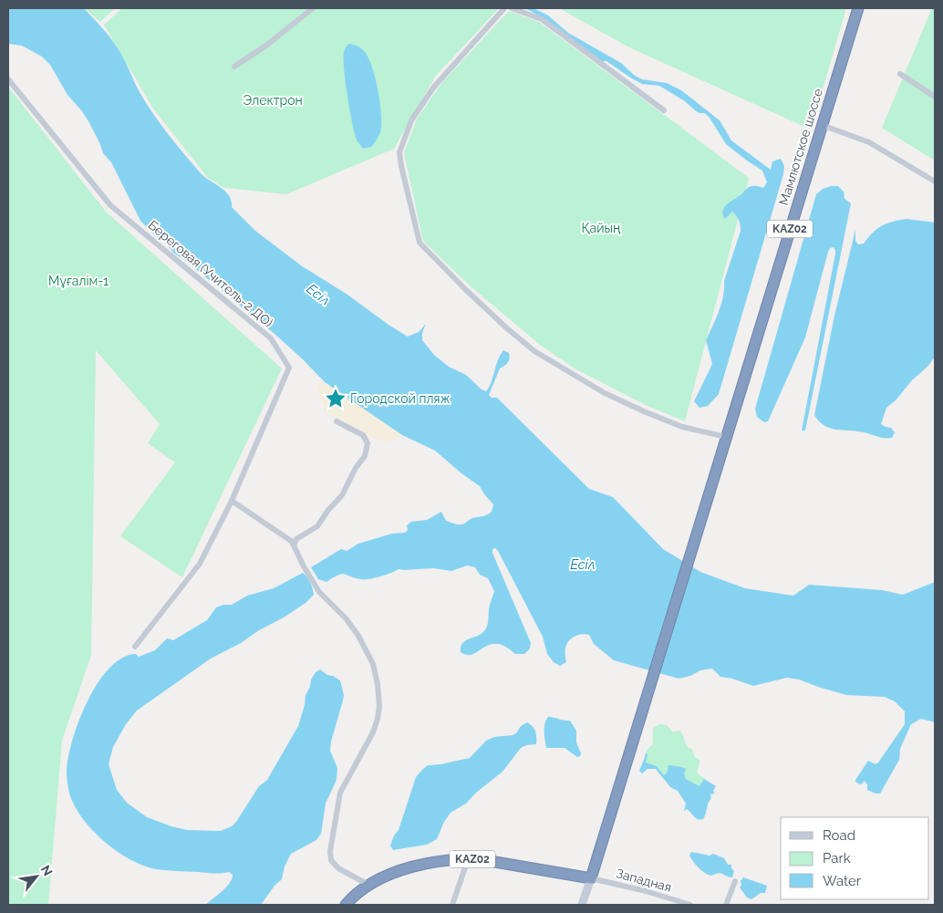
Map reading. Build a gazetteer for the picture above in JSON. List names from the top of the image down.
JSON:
{
  "streets": {
    "highway": ["Мамлютское шоссе", "KAZ02"],
    "street": ["Береговая (Учитель-2 ДО)", "Западная"]
  },
  "crossings": [
    ["Мамлютское шоссе", "KAZ02"],
    ["Мамлютское шоссе", "Западная"],
    ["KAZ02", "Западная"]
  ],
  "water": ["Есіл"],
  "parks": ["Электрон", "Қайың", "Мұғалім-1"],
  "places": {
    "place": ["Городской пляж"]
  },
  "legend": ["Road", "Park", "Water"],
  "north": "top right"
}
